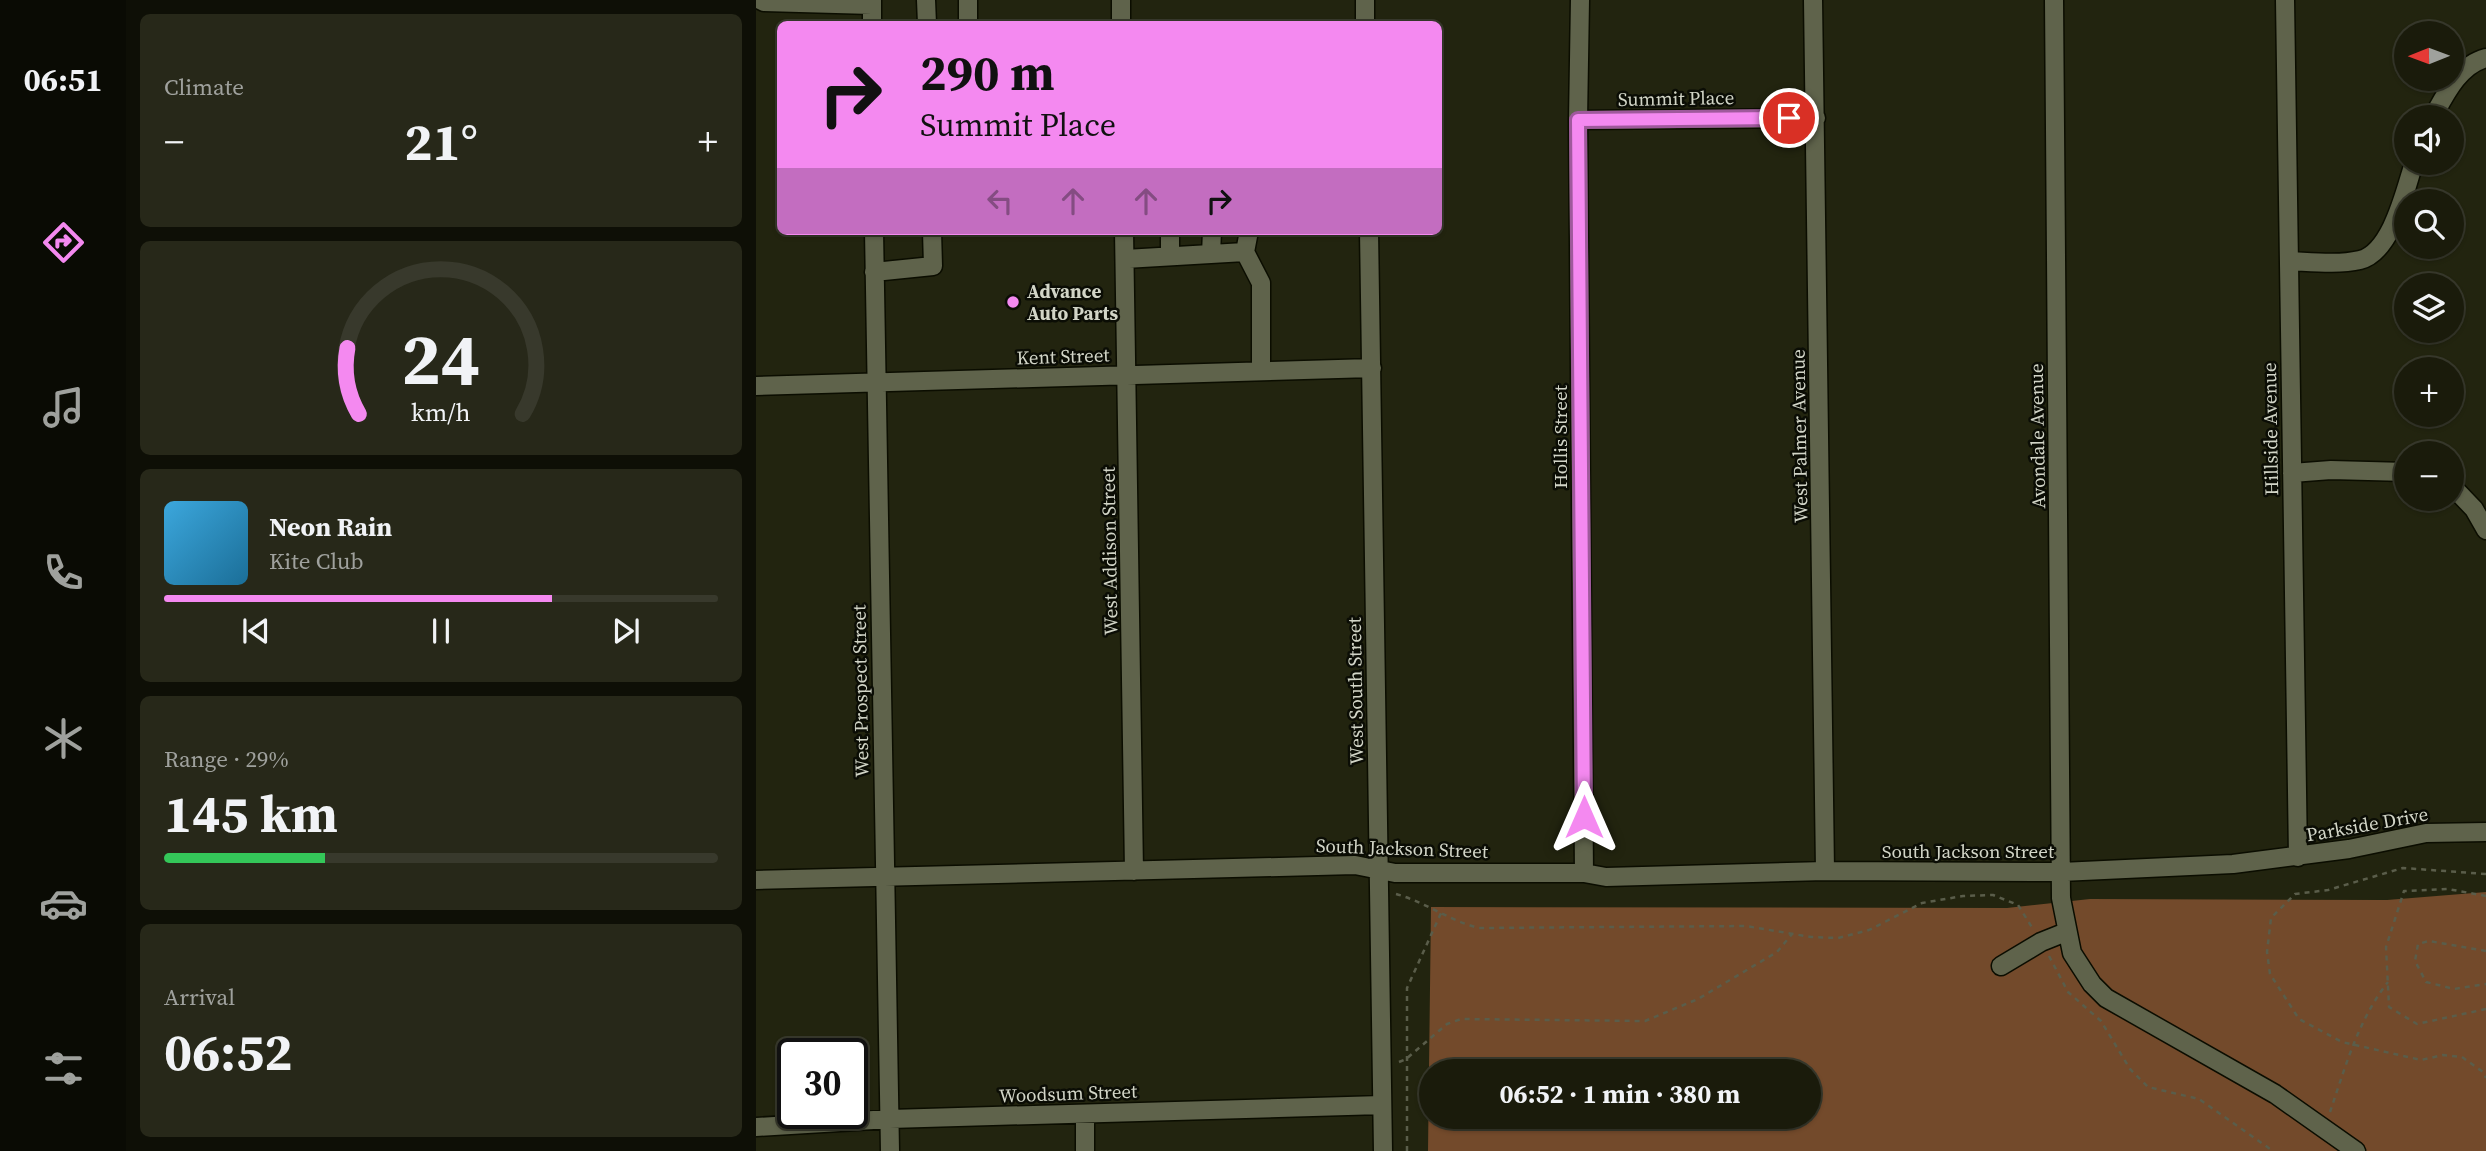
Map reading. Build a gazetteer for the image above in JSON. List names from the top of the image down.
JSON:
{
  "streets": {
    "street": [
      "Summit Place",
      "Kent Street",
      "Hillside Avenue",
      "West Palmer Avenue",
      "Avondale Avenue",
      "Hollis Street",
      "West Addison Street",
      "West Prospect Street",
      "West South Street",
      "Parkside Drive",
      "South Jackson Street",
      "Woodsum Street"
    ]
  },
  "crossings": [
    ["Summit Place", "West Palmer Avenue"],
    ["Summit Place", "Hollis Street"],
    ["Kent Street", "West Addison Street"],
    ["Kent Street", "West Prospect Street"],
    ["Kent Street", "West South Street"],
    ["Hillside Avenue", "Parkside Drive"],
    ["Hillside Avenue", "South Jackson Street"],
    ["West Palmer Avenue", "South Jackson Street"],
    ["Avondale Avenue", "South Jackson Street"],
    ["Hollis Street", "South Jackson Street"],
    ["West Addison Street", "South Jackson Street"],
    ["West Prospect Street", "South Jackson Street"],
    ["West Prospect Street", "Woodsum Street"],
    ["West South Street", "South Jackson Street"],
    ["West South Street", "Woodsum Street"],
    ["Parkside Drive", "South Jackson Street"]
  ],
  "places": ["Advance Auto Parts"],
  "north": "left",
  "page": {
    "tabs": "06:51",
    "tile": [
      "Climate",
      ["Range · 29%", "145 km"],
      ["Arrival", "06:52"]
    ],
    "map_buttons": ["+", "−"],
    "turn": ["290 m", "Summit Place"],
    "heat": ["−", "21°", "+"],
    "song": ["Neon Rain", "Kite Club"],
    "limit": "30",
    "trip": "06:52 · 1 min · 380 m",
    "gauge": ["24", "km/h"]
  }
}
